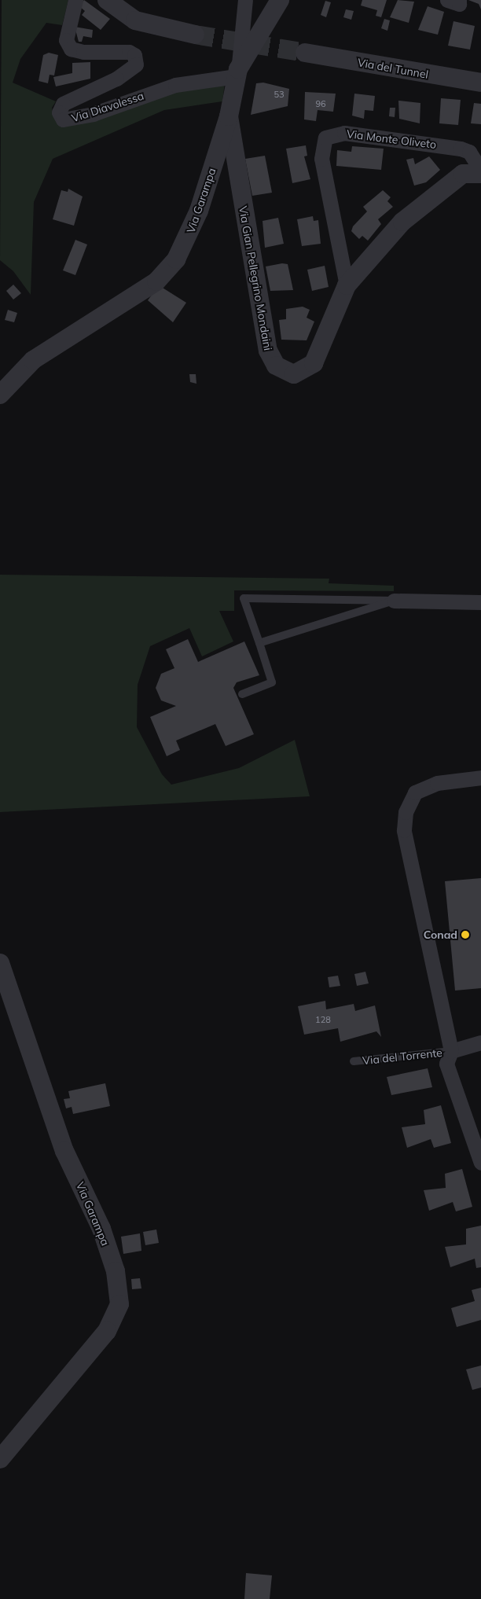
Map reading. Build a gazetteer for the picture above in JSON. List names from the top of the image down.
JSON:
{
  "streets": {
    "street": [
      "Via del Tunnel",
      "Via Diavolessa",
      "Via Monte Oliveto",
      "Via Garampa",
      "Via Gian Pellegrino Mondaini",
      "Via del Torrente"
    ]
  },
  "crossings": [
    ["Via Diavolessa", "Via Garampa"],
    ["Via Monte Oliveto", "Via Gian Pellegrino Mondaini"],
    ["Via Garampa", "Via Gian Pellegrino Mondaini"]
  ],
  "places": ["Conad"],
  "house_numbers": ["53", "96", "128"]
}
